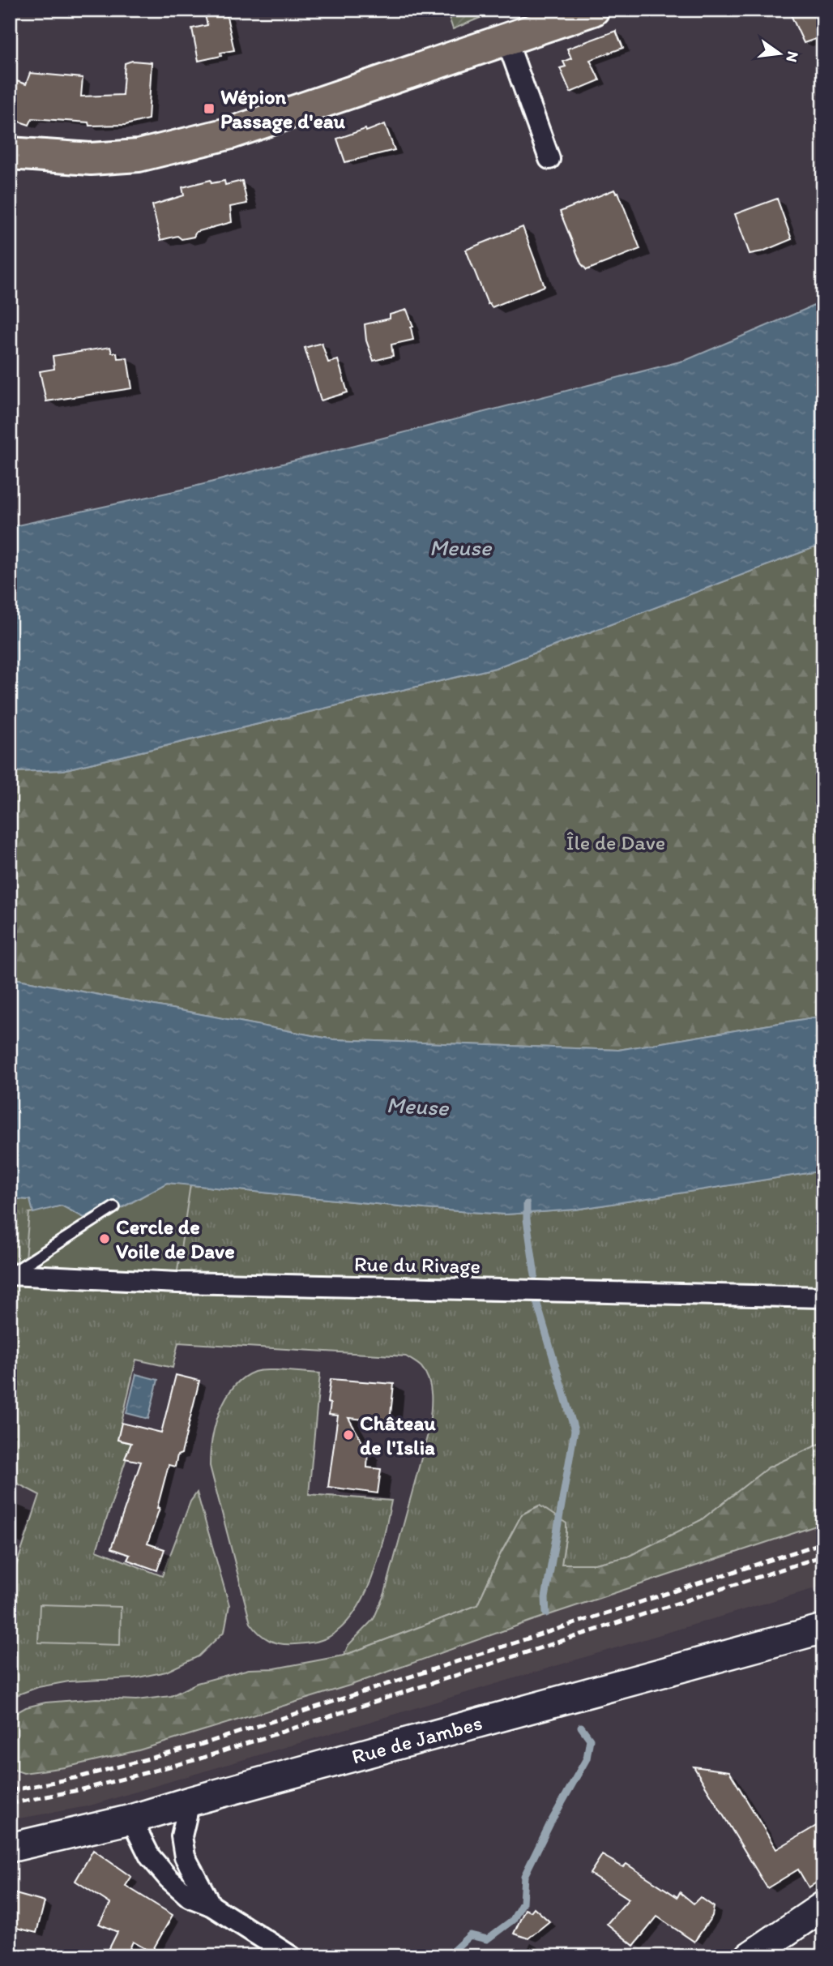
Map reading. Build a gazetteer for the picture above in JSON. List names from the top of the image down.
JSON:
{
  "streets": {
    "main road": ["Rue de Jambes"],
    "street": ["Rue du Rivage"]
  },
  "water": ["Meuse"],
  "parks": ["Île de Dave"],
  "places": {
    "transit": ["Wépion Passage d'eau"],
    "other": ["Cercle de Voile de Dave", "Château de l'Islia"]
  },
  "north": "right"
}
